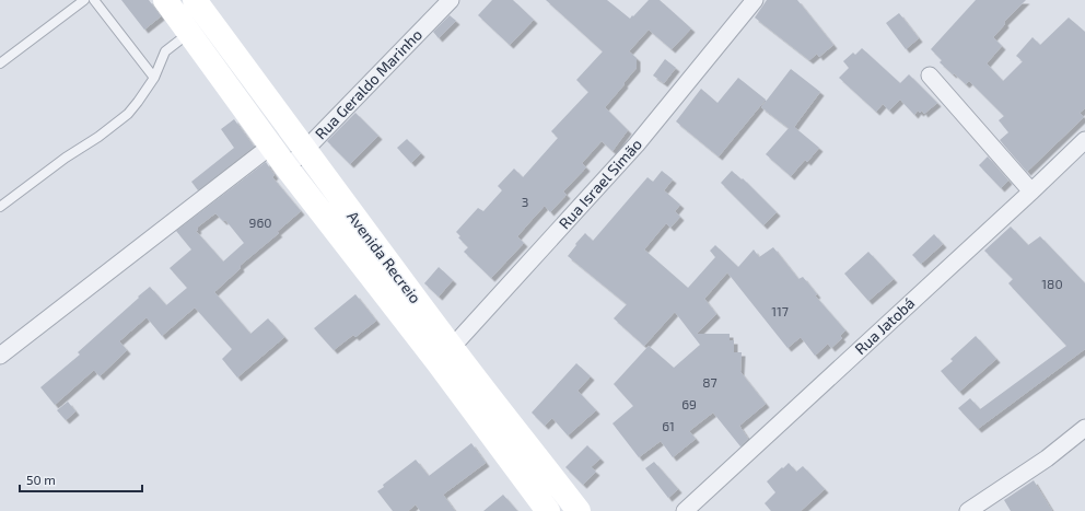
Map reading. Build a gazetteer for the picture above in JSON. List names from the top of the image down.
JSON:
{
  "streets": {
    "main road": ["Avenida Recreio"],
    "street": ["Rua Geraldo Marinho", "Rua Israel Simão", "Rua Jatobá"]
  },
  "crossings": [
    ["Rua Geraldo Marinho", "Avenida Recreio"],
    ["Rua Israel Simão", "Avenida Recreio"]
  ],
  "house_numbers": [
    "3",
    "960",
    "180",
    "117",
    "87",
    "69",
    "61"
  ],
  "scale_bar": "50 m"
}
